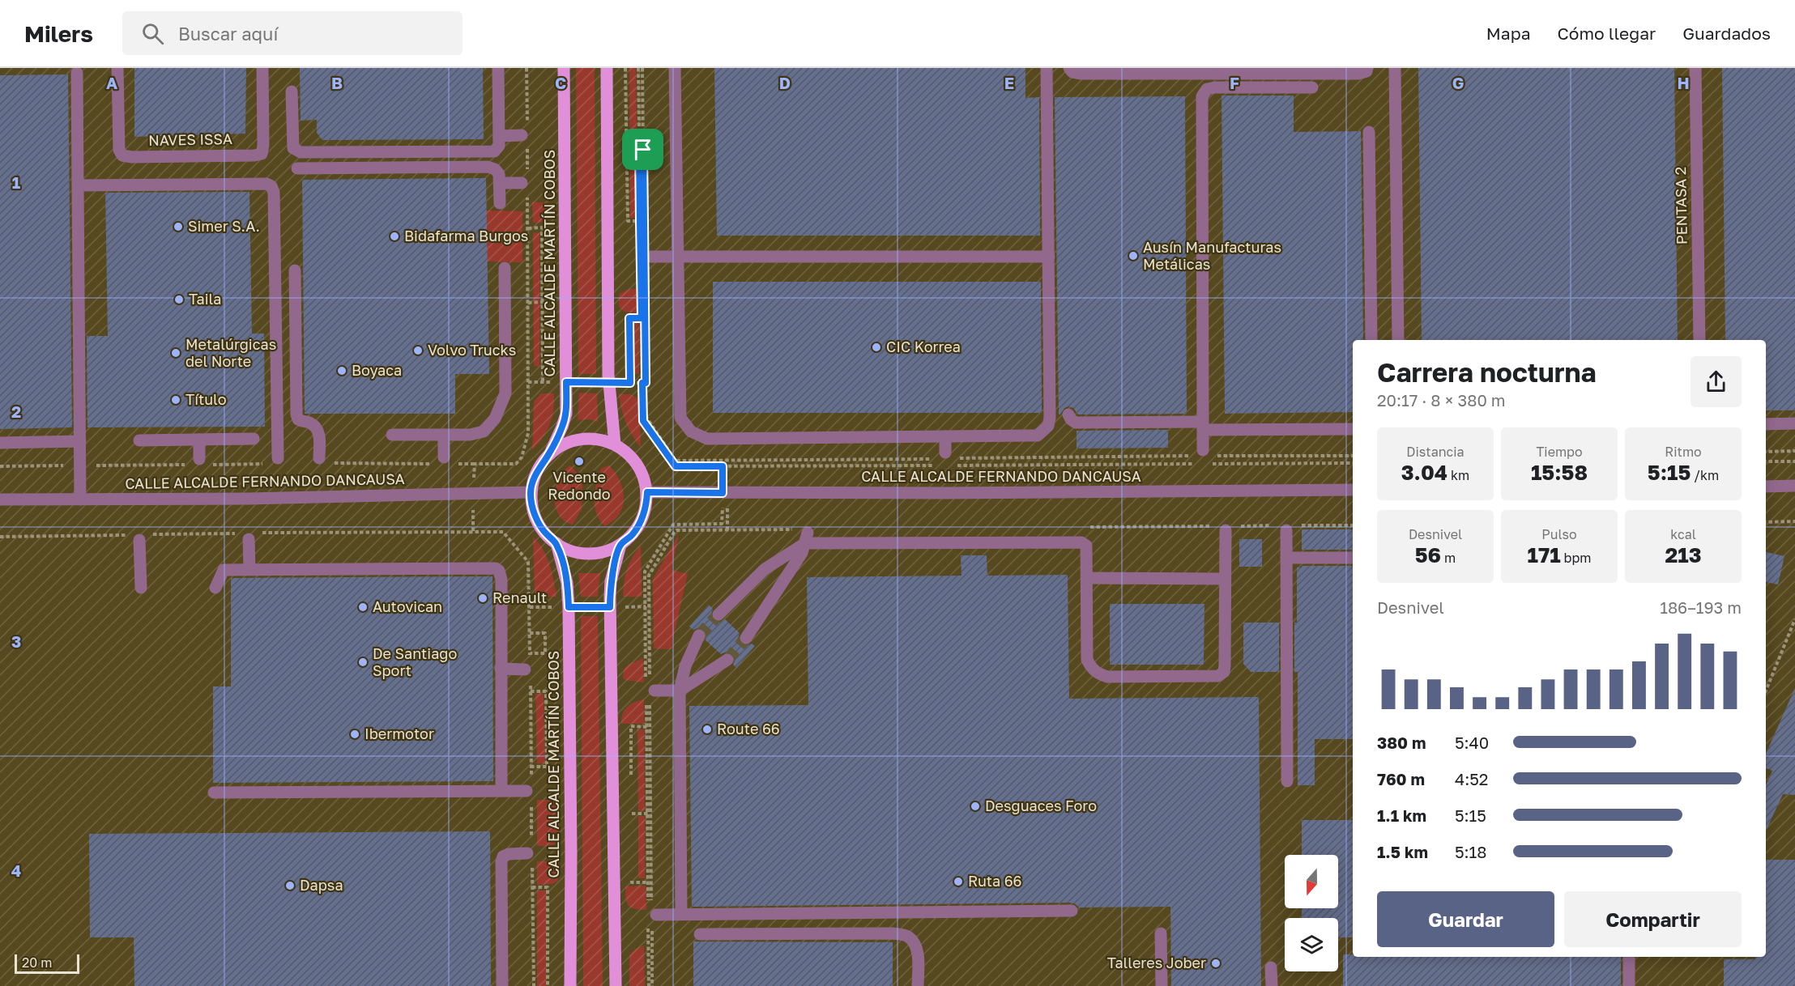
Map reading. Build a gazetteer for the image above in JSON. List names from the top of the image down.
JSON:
{
  "streets": {
    "main road": ["CALLE ALCALDE MARTÍN COBOS"],
    "street": ["NAVES ISSA", "PENTASA 2", "CALLE ALCALDE FERNANDO DANCAUSA"]
  },
  "crossings": [
    ["CALLE ALCALDE MARTÍN COBOS", "CALLE ALCALDE FERNANDO DANCAUSA"]
  ],
  "places": [
    "Simer S.A.",
    "Bidafarma Burgos",
    "Ausín Manufacturas Metálicas",
    "Taila",
    "CIC Korrea",
    "Volvo Trucks",
    "Metalúrgicas del Norte",
    "Boyaca",
    "Título",
    "Vicente Redondo",
    "Renault",
    "Autovican",
    "De Santiago Sport",
    "Route 66",
    "Ibermotor",
    "Desguaces Foro",
    "Ruta 66",
    "Dapsa",
    "Talleres Jober"
  ],
  "scale_bar": "20 m",
  "north": "bottom",
  "page": {
    "header": "Milers",
    "search": "Buscar aquí",
    "nav": ["Mapa", "Cómo llegar", "Guardados"],
    "heading": ["Carrera nocturna", "20:17 · 8 × 380 m"],
    "stats": [
      ["Distancia", "3.04 km"],
      ["Tiempo", "15:58"],
      ["Ritmo", "5:15 /km"],
      ["Desnivel", "56 m"],
      ["Pulso", "171 bpm"],
      ["kcal", "213"]
    ],
    "chart": ["Desnivel", "186–193 m"],
    "list": [
      {
        "name": "380 m",
        "note": "5:40"
      },
      {
        "name": "760 m",
        "note": "4:52"
      },
      {
        "name": "1.1 km",
        "note": "5:15"
      },
      {
        "name": "1.5 km",
        "note": "5:18"
      }
    ],
    "buttons": ["Guardar", "Compartir"],
    "scale": "20 m"
  },
  "grid": {
    "columns": [
      "A",
      "B",
      "C",
      "D",
      "E",
      "F",
      "G",
      "H"
    ],
    "rows": [
      "1",
      "2",
      "3",
      "4"
    ]
  }
}
